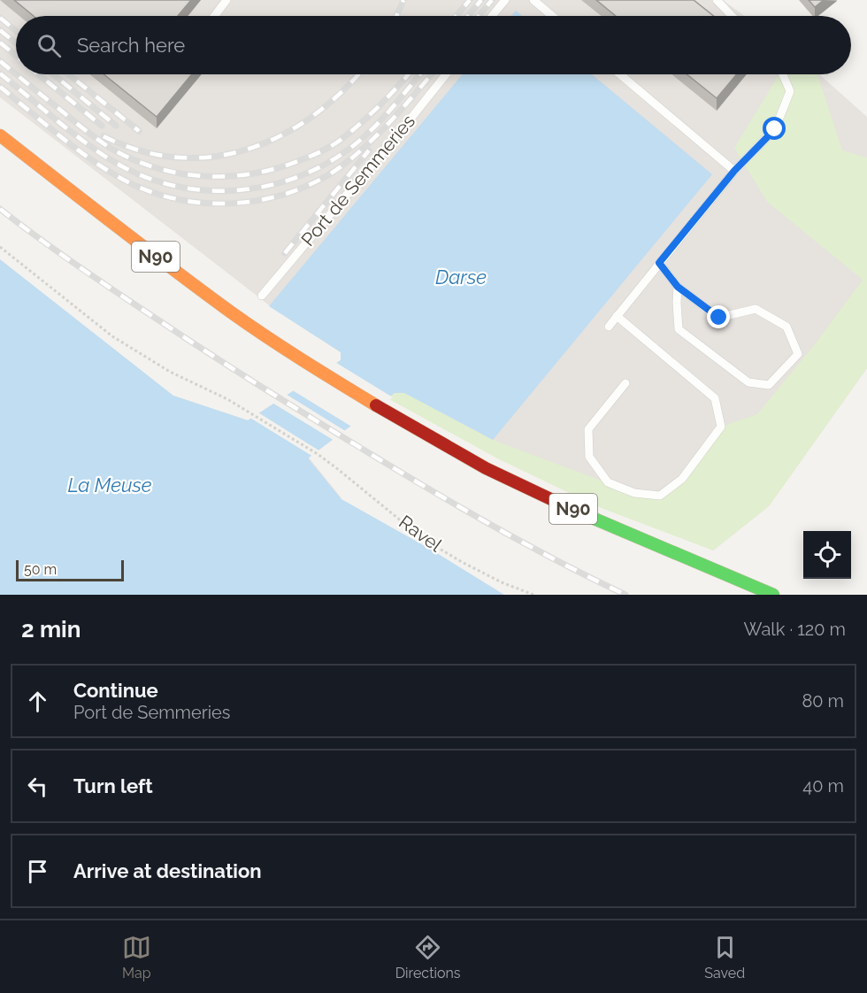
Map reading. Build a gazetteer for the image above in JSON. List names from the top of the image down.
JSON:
{
  "streets": {
    "highway": ["N90"],
    "lane": ["Port de Semmeries"],
    "path": ["Ravel"]
  },
  "water": ["Darse", "La Meuse"],
  "scale_bar": "50 m",
  "page": {
    "search": "Search here",
    "scale": "50 m",
    "heading": ["2 min", "Walk · 120 m"],
    "list": [
      ["Continue", "Port de Semmeries", "80 m"],
      ["Turn left", "40 m"],
      "Arrive at destination"
    ],
    "nav": ["Map", "Directions", "Saved"]
  }
}
